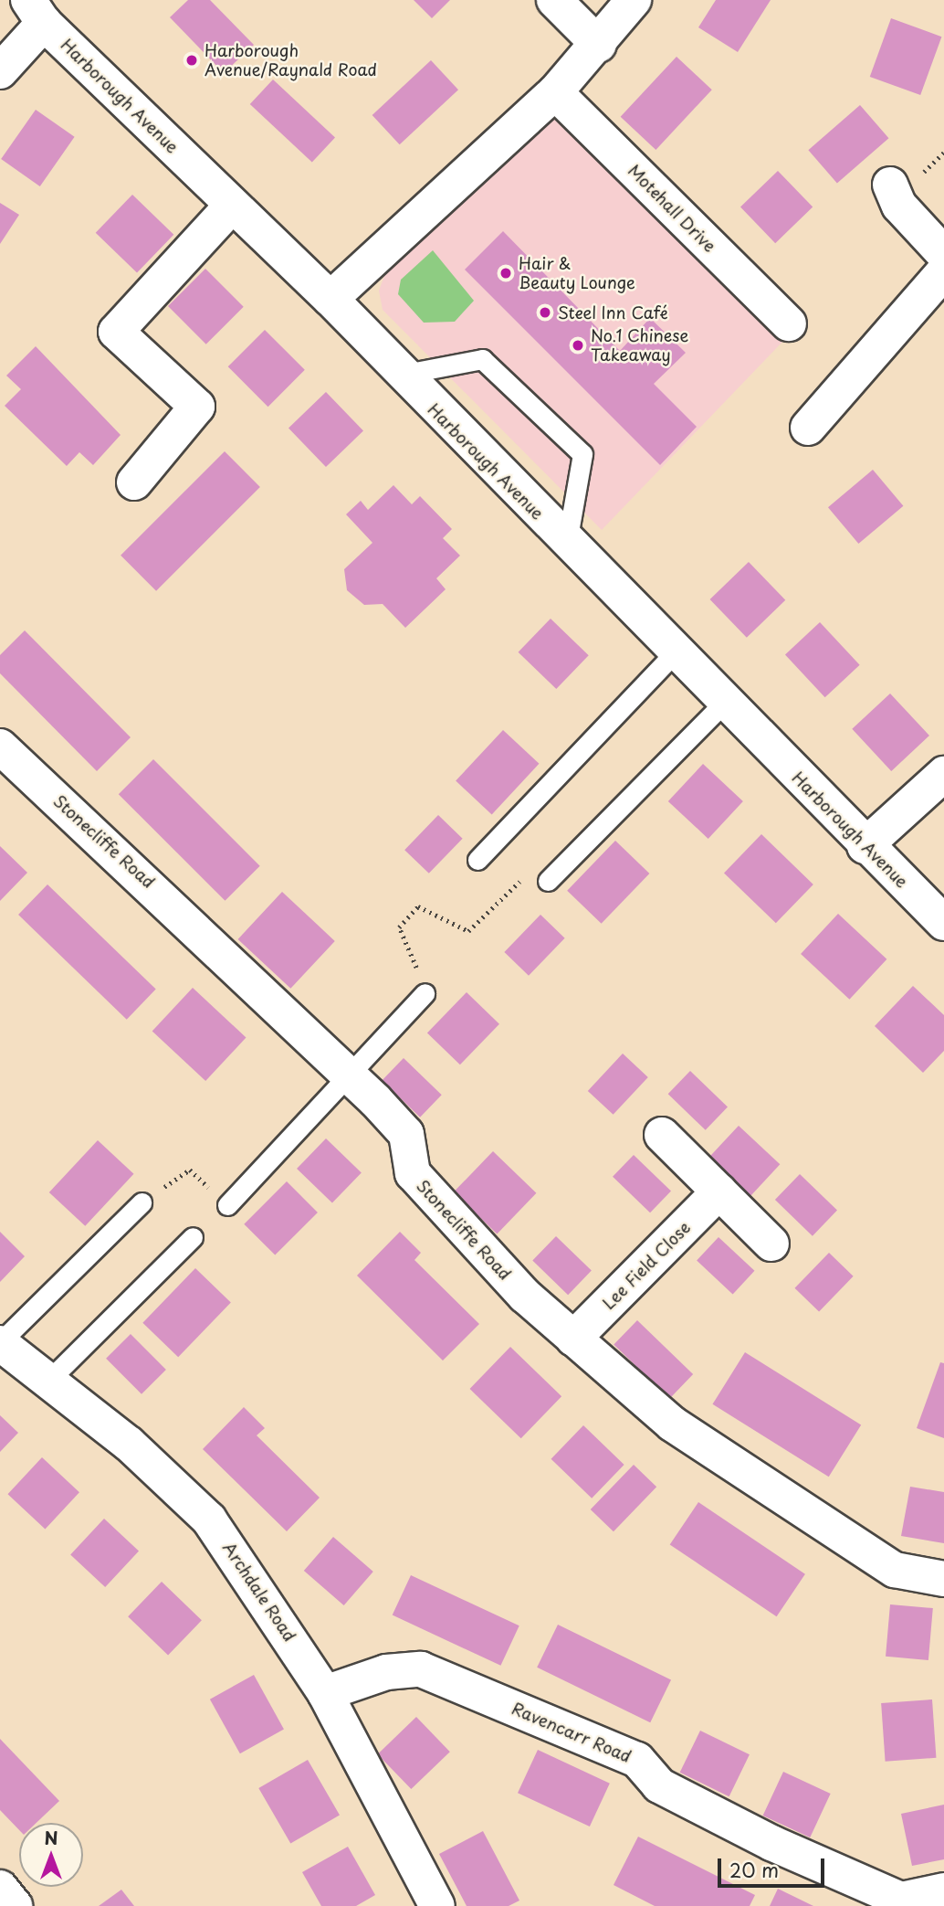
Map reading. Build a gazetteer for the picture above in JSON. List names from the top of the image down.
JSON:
{
  "streets": {
    "street": [
      "Harborough Avenue",
      "Motehall Drive",
      "Stonecliffe Road",
      "Lee Field Close",
      "Archdale Road",
      "Ravencarr Road"
    ]
  },
  "crossings": [
    ["Stonecliffe Road", "Lee Field Close"],
    ["Archdale Road", "Ravencarr Road"]
  ],
  "places": [
    "Harborough Avenue/Raynald Road",
    "Hair & Beauty Lounge",
    "Steel Inn Café",
    "No.1 Chinese Takeaway"
  ],
  "scale_bar": "20 m",
  "north": "top"
}
